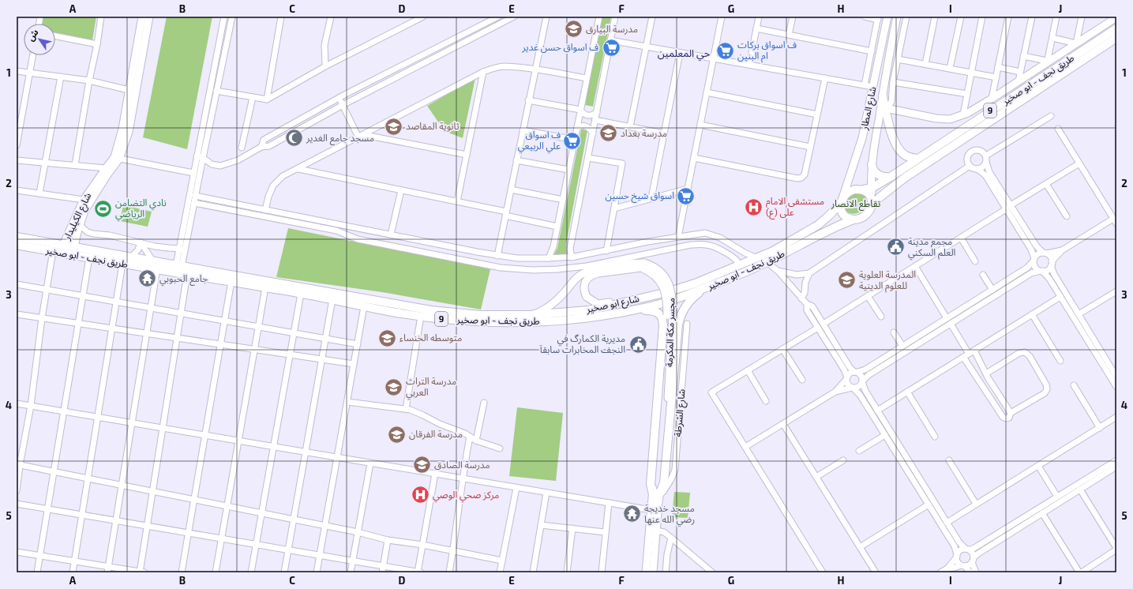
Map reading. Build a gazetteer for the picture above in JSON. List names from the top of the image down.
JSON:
{
  "streets": {
    "highway": ["طريق نجف - ابو صخير", "9", "شارع ابو صخير"],
    "main road": [
      "شارع المطار",
      "شارع الكيليدار",
      "مجسر مكة المكرمة",
      "شارع الشرطة"
    ]
  },
  "crossings": [
    ["طريق نجف - ابو صخير", "شارع المطار"],
    ["طريق نجف - ابو صخير", "9"],
    ["طريق نجف - ابو صخير", "شارع الكيليدار"],
    ["طريق نجف - ابو صخير", "شارع ابو صخير"],
    ["شارع المطار", "9"],
    ["مجسر مكة المكرمة", "شارع الشرطة"]
  ],
  "districts": ["حي المعلمين"],
  "parks": ["تقاطع الانصار"],
  "places": {
    "school or university": [
      "مدرسة البيارق",
      "ثانوية المقاصد",
      "مدرسة بغداد",
      "المدرسة العلوية للعلوم الدينية",
      "متوسطه الخنساء",
      "مدرسة التراث العربي",
      "مدرسة الفرقان",
      "مدرسة الصادق"
    ],
    "supermarket": [
      "ف اسواق حسن غدير",
      "ف اسواق بركات ام البنين",
      "ف اسواق علي الربيعي",
      "اسواق شيخ حسين"
    ],
    "mosque": ["مسجد جامع الغدير"],
    "hospital": ["مستشفی الامام علی (ع)", "مركز صحي الوصي"],
    "sports": ["نادي التضامن الرياضي"],
    "public building": ["مجمع مدينة العلم السكني", "مديرية الكمارگ في النجف المخابرات سابقآ"],
    "temple": ["جامع الحبوبي", "مسجد خديجة رضي الله عنها"]
  },
  "north": "top left",
  "grid": {
    "columns": [
      "A",
      "B",
      "C",
      "D",
      "E",
      "F",
      "G",
      "H",
      "I",
      "J"
    ],
    "rows": [
      "1",
      "2",
      "3",
      "4",
      "5"
    ]
  }
}
